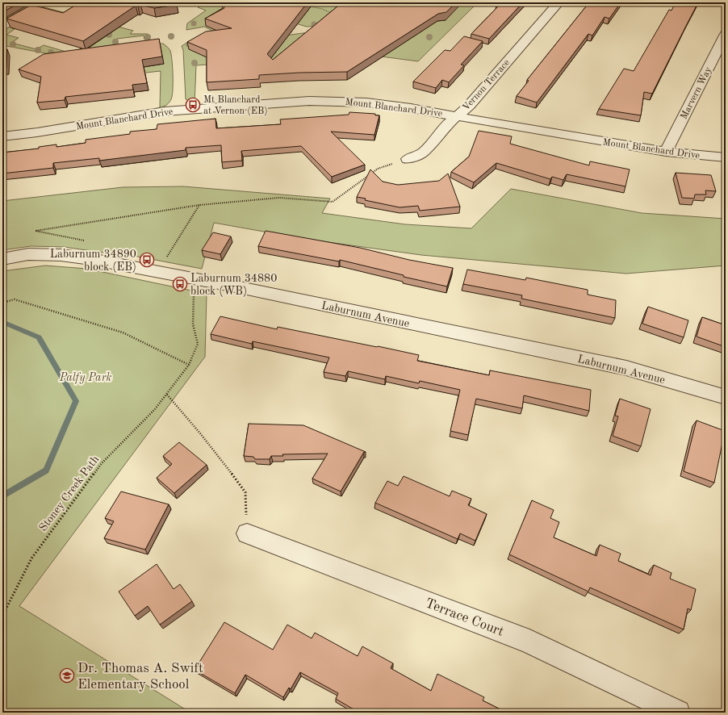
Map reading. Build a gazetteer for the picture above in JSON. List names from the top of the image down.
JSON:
{
  "streets": {
    "street": [
      "Vernon Terrace",
      "Marvern Way",
      "Mount Blanchard Drive",
      "Laburnum Avenue",
      "Terrace Court"
    ],
    "path": ["Stoney Creek Path"]
  },
  "crossings": [
    ["Vernon Terrace", "Mount Blanchard Drive"],
    ["Marvern Way", "Mount Blanchard Drive"]
  ],
  "parks": ["Palfy Park"],
  "places": {
    "bus stop": ["Mt Blanchard at Vernon (EB)", "Laburnum 34890 block (EB)", "Laburnum 34880 block (WB)"],
    "school or university": ["Dr. Thomas A. Swift Elementary School"]
  }
}
